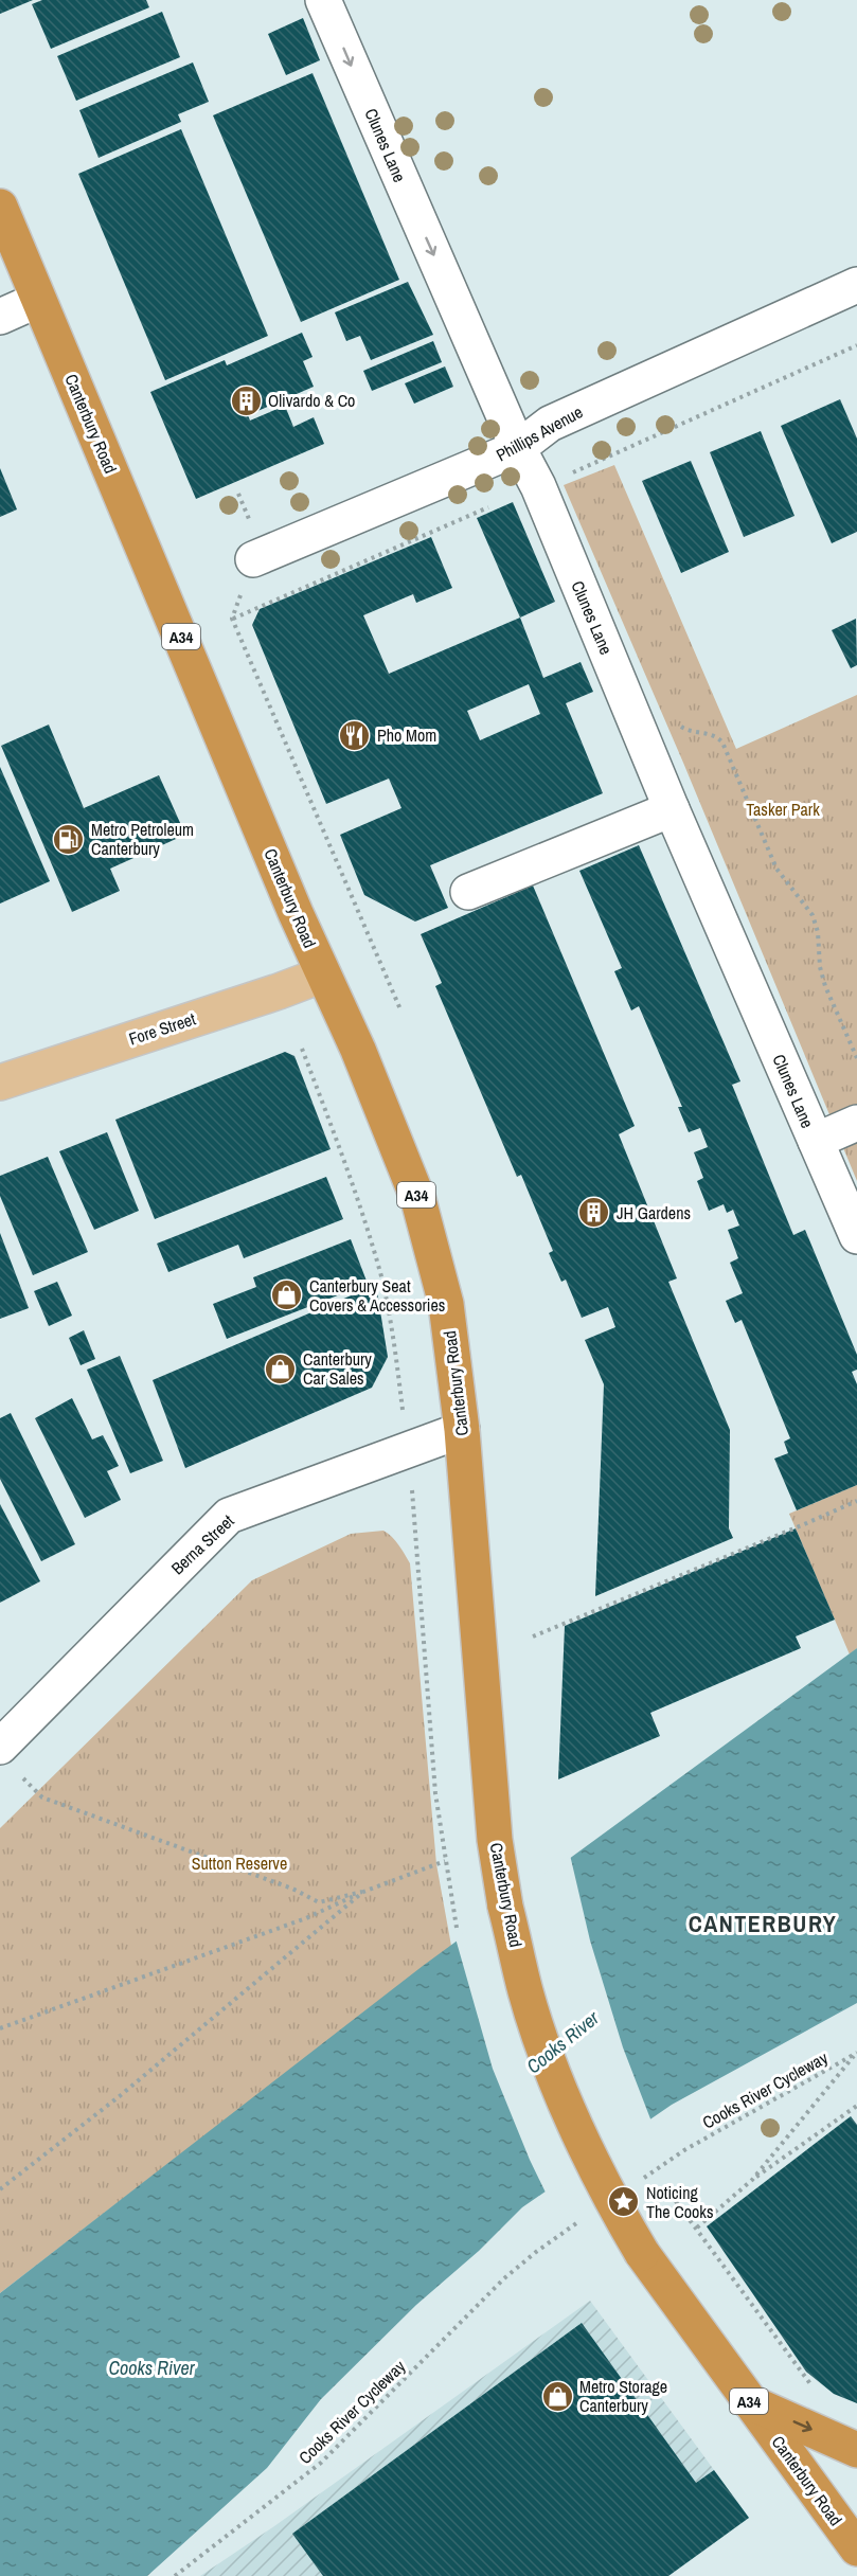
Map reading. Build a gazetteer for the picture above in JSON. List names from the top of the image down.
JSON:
{
  "streets": {
    "highway": ["Canterbury Road", "A34"],
    "main road": ["Fore Street"],
    "street": ["Clunes Lane", "Phillips Avenue", "Berna Street"],
    "path": ["Cooks River Cycleway"]
  },
  "crossings": [
    ["Clunes Lane", "Phillips Avenue"],
    ["Canterbury Road", "Fore Street"],
    ["Canterbury Road", "Berna Street"]
  ],
  "one_way": ["Clunes Lane"],
  "districts": ["CANTERBURY"],
  "water": ["Cooks River"],
  "parks": ["Tasker Park", "Sutton Reserve"],
  "places": {
    "building": ["Olivardo & Co", "JH Gardens"],
    "restaurant": ["Pho Mom"],
    "fuel station": ["Metro Petroleum Canterbury"],
    "shop": ["Canterbury Seat Covers & Accessories", "Canterbury Car Sales", "Metro Storage Canterbury"],
    "place": ["Noticing The Cooks"]
  }
}
